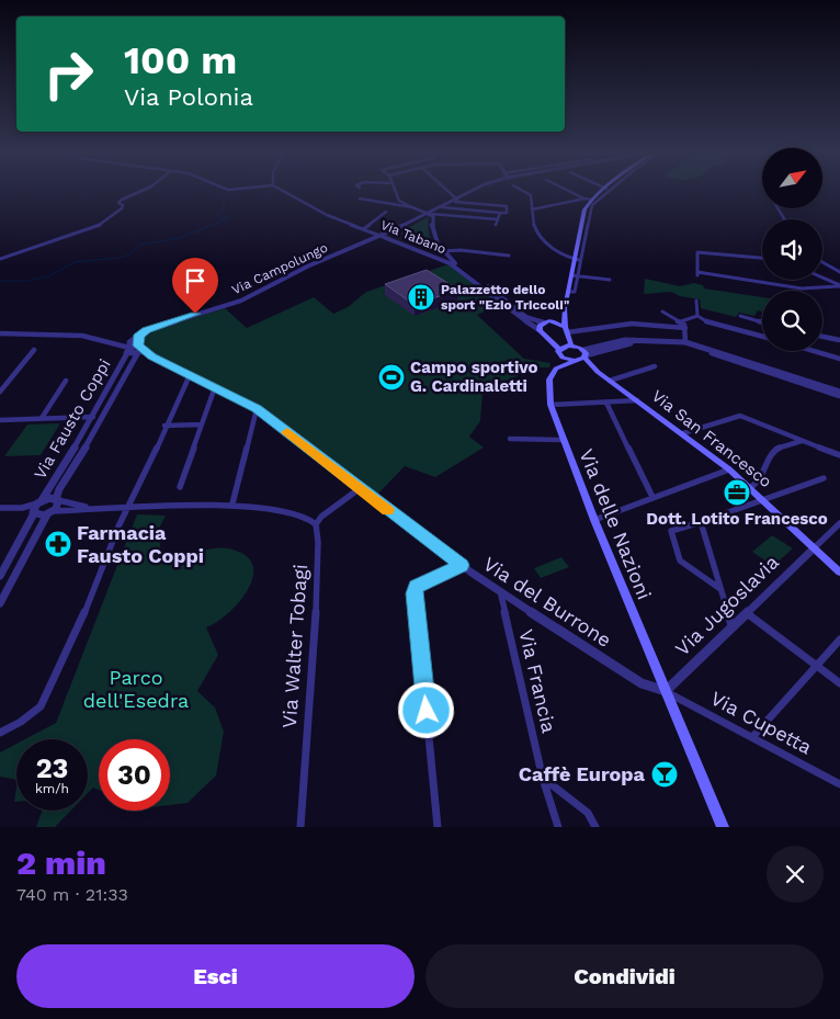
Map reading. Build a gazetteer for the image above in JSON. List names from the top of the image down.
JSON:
{
  "streets": {
    "main road": ["Via San Francesco", "Via delle Nazioni"],
    "street": [
      "Via Tabano",
      "Via Campolungo",
      "Via Fausto Coppi",
      "Via del Burrone",
      "Via Jugoslavia",
      "Via Walter Tobagi",
      "Via Francia",
      "Via Cupetta"
    ]
  },
  "crossings": [
    ["Via Tabano", "Via Campolungo"],
    ["Via Campolungo", "Via Fausto Coppi"],
    ["Via Fausto Coppi", "Via del Burrone"],
    ["Via San Francesco", "Via delle Nazioni"],
    ["Via San Francesco", "Via Jugoslavia"],
    ["Via delle Nazioni", "Via del Burrone"],
    ["Via delle Nazioni", "Via Jugoslavia"],
    ["Via delle Nazioni", "Via Cupetta"],
    ["Via del Burrone", "Via Jugoslavia"],
    ["Via del Burrone", "Via Francia"],
    ["Via del Burrone", "Via Cupetta"],
    ["Via Jugoslavia", "Via Cupetta"]
  ],
  "parks": ["Parco dell'Esedra"],
  "places": {
    "building": ["Palazzetto dello sport \"Ezio Triccoli\""],
    "sports": ["Campo sportivo G. Cardinaletti"],
    "office": ["Dott. Lotito Francesco"],
    "pharmacy": ["Farmacia Fausto Coppi"],
    "bar": ["Caffè Europa"]
  },
  "north": "top right",
  "page": {
    "turn": ["100 m", "Via Polonia"],
    "speed": "23 km/h",
    "limit": "30",
    "heading": ["2 min", "740 m · 21:33"],
    "buttons": ["Esci", "Condividi"]
  }
}
